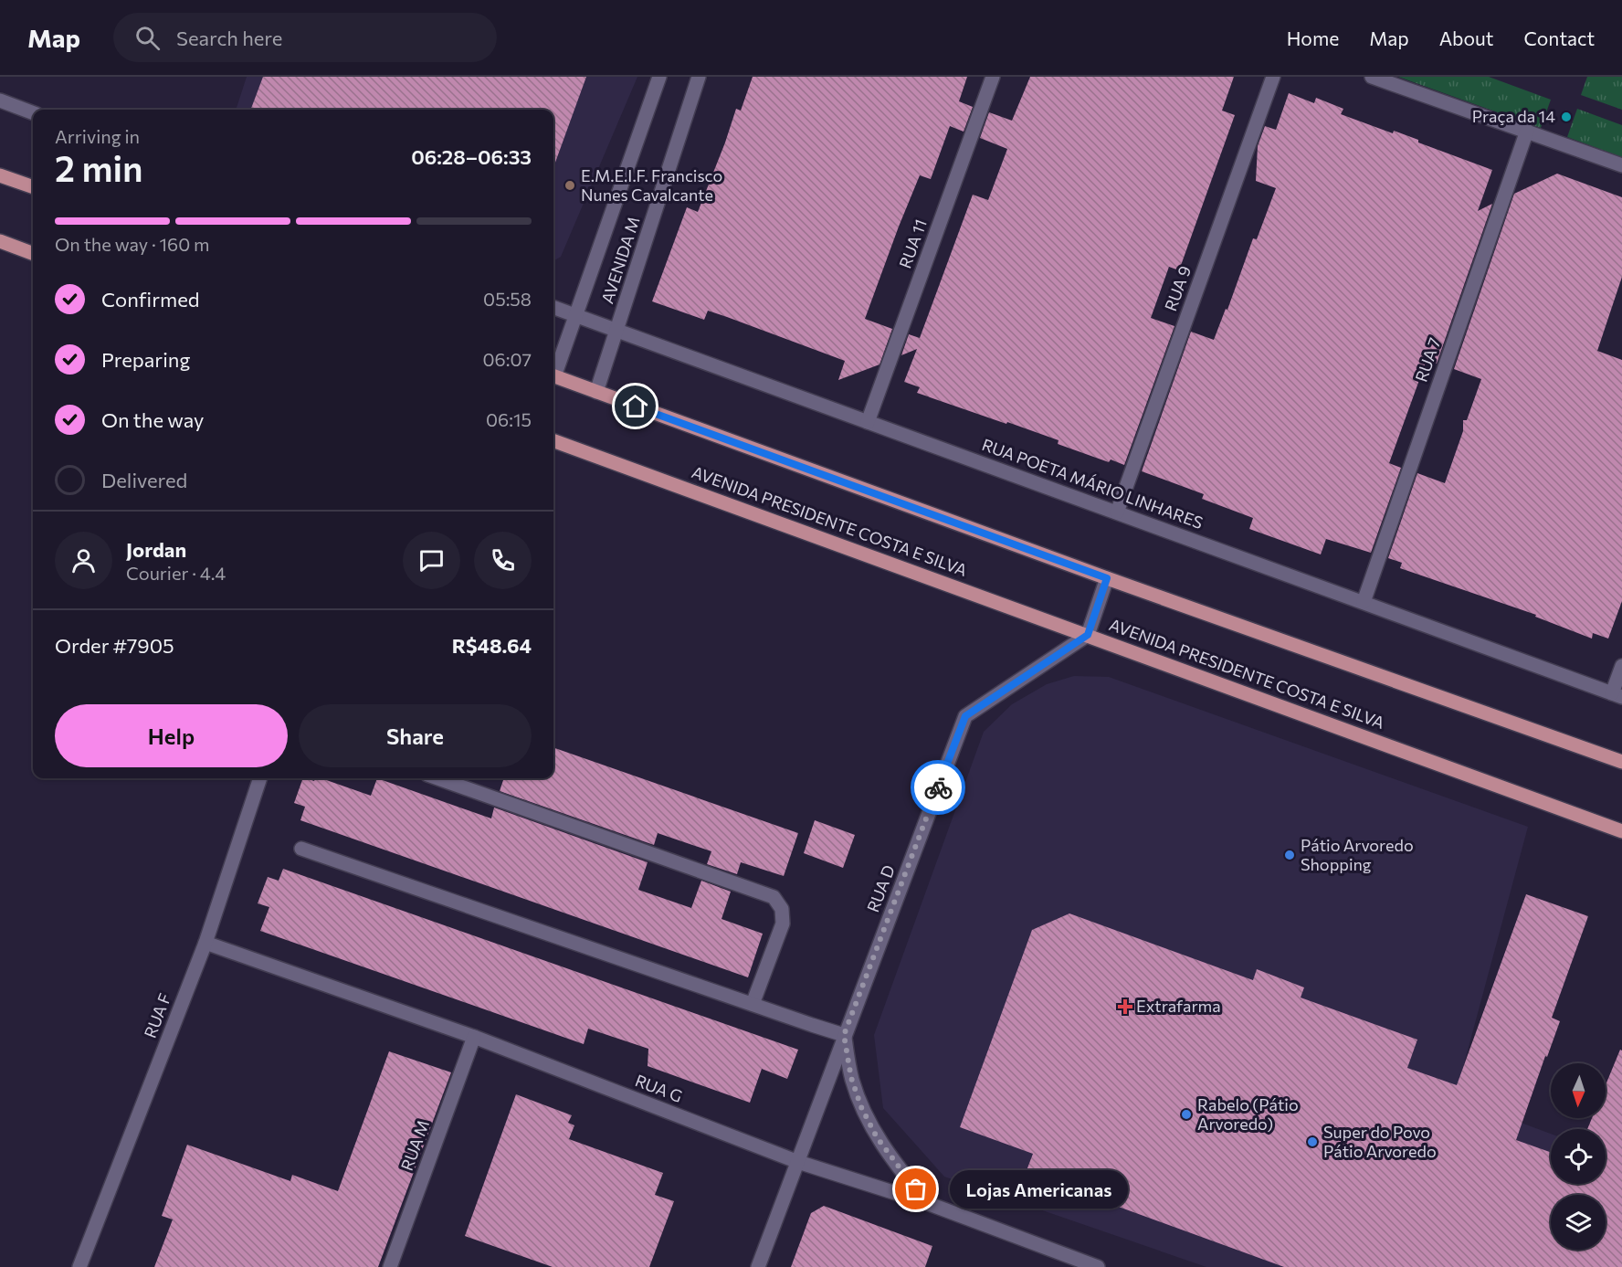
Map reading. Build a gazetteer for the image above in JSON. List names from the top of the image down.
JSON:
{
  "streets": {
    "main road": ["AVENIDA PRESIDENTE COSTA E SILVA"],
    "street": [
      "RUA 11",
      "AVENIDA M",
      "RUA 9",
      "RUA 7",
      "RUA POETA MÁRIO LINHARES",
      "RUA D",
      "RUA F",
      "RUA G",
      "RUA M"
    ]
  },
  "crossings": [
    ["RUA 11", "RUA POETA MÁRIO LINHARES"],
    ["AVENIDA M", "RUA POETA MÁRIO LINHARES"],
    ["RUA 9", "RUA POETA MÁRIO LINHARES"],
    ["RUA 7", "RUA POETA MÁRIO LINHARES"],
    ["AVENIDA PRESIDENTE COSTA E SILVA", "RUA D"],
    ["RUA D", "RUA G"],
    ["RUA F", "RUA G"],
    ["RUA G", "RUA M"]
  ],
  "places": {
    "other": [
      "Praça da 14",
      "E.M.E.I.F. Francisco Nunes Cavalcante",
      "Pátio Arvoredo Shopping",
      "Rabelo (Pátio Arvoredo)",
      "Super do Povo Pátio Arvoredo",
      "Lojas Americanas"
    ],
    "health": ["Extrafarma"]
  },
  "north": "bottom",
  "page": {
    "header": "Map",
    "search": "Search here",
    "nav": [
      "Home",
      "Map",
      "About",
      "Contact"
    ],
    "heading": ["2 min", "Arriving in", "06:28–06:33"],
    "panel": [
      "Jordan",
      "Courier · 4.4",
      "Order #7905",
      "R$48.64"
    ],
    "bar": "On the way · 160 m",
    "list": [
      ["Confirmed", "05:58"],
      ["Preparing", "06:07"],
      ["On the way", "06:15"],
      "Delivered"
    ],
    "buttons": ["Help", "Share"],
    "bubble": "Lojas Americanas"
  }
}
